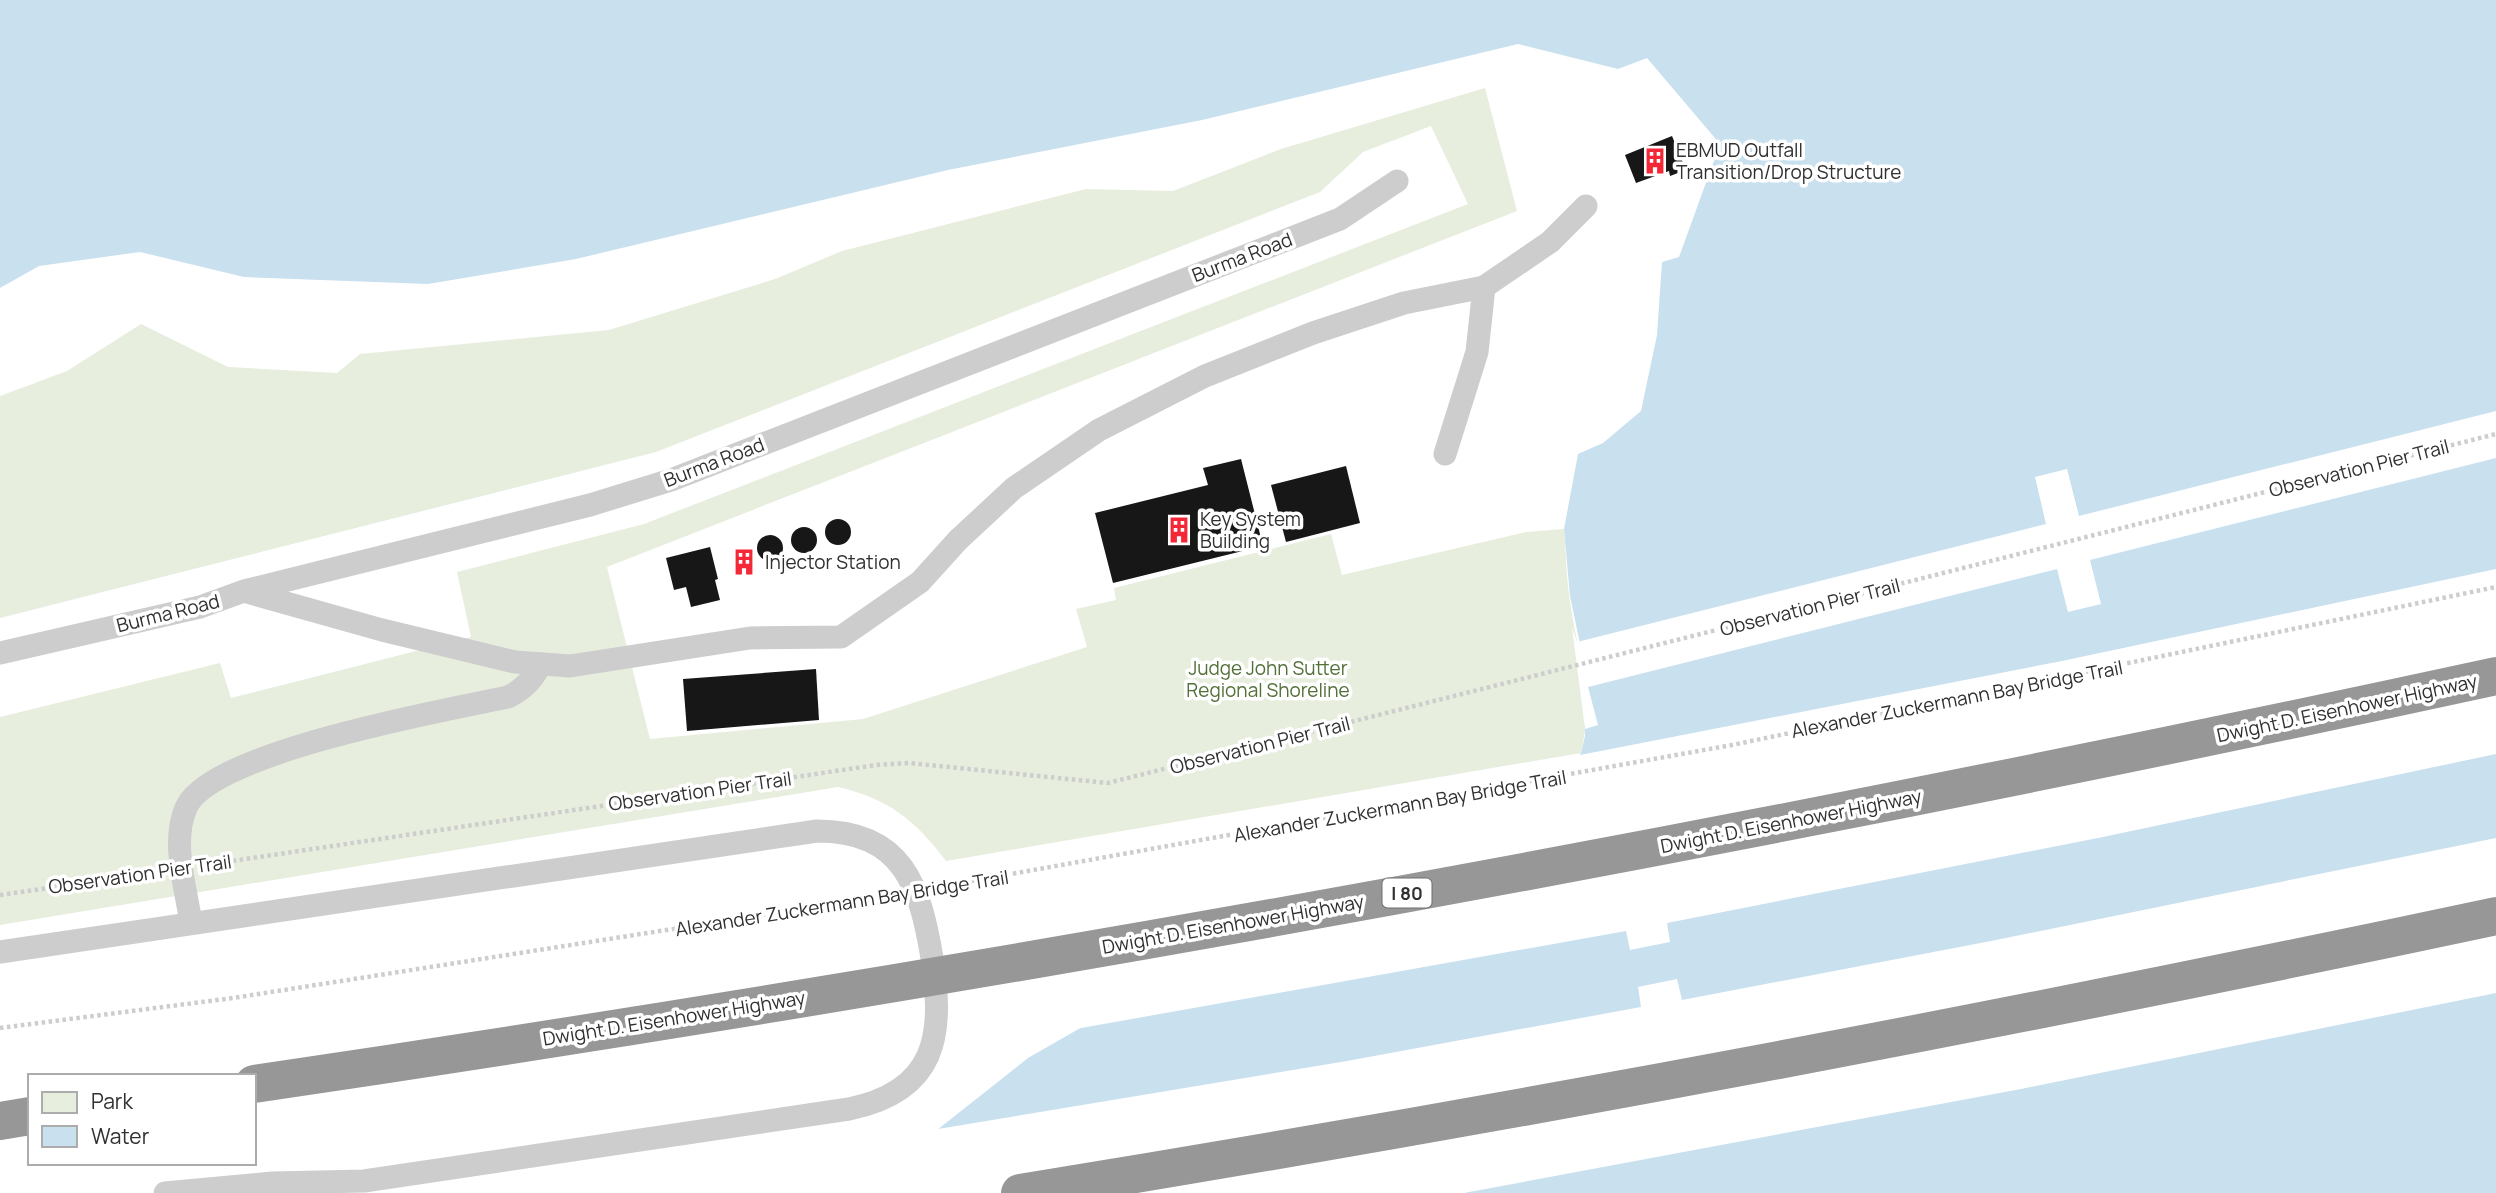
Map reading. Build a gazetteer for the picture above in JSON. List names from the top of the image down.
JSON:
{
  "streets": {
    "highway": ["Dwight D. Eisenhower Highway", "I 80"],
    "lane": ["Burma Road"],
    "path": ["Observation Pier Trail", "Alexander Zuckermann Bay Bridge Trail"]
  },
  "parks": ["Judge John Sutter Regional Shoreline"],
  "places": {
    "building": ["EBMUD Outfall Transition/Drop Structure", "Key System Building", "Injector Station"]
  },
  "legend": ["Park", "Water"]
}
